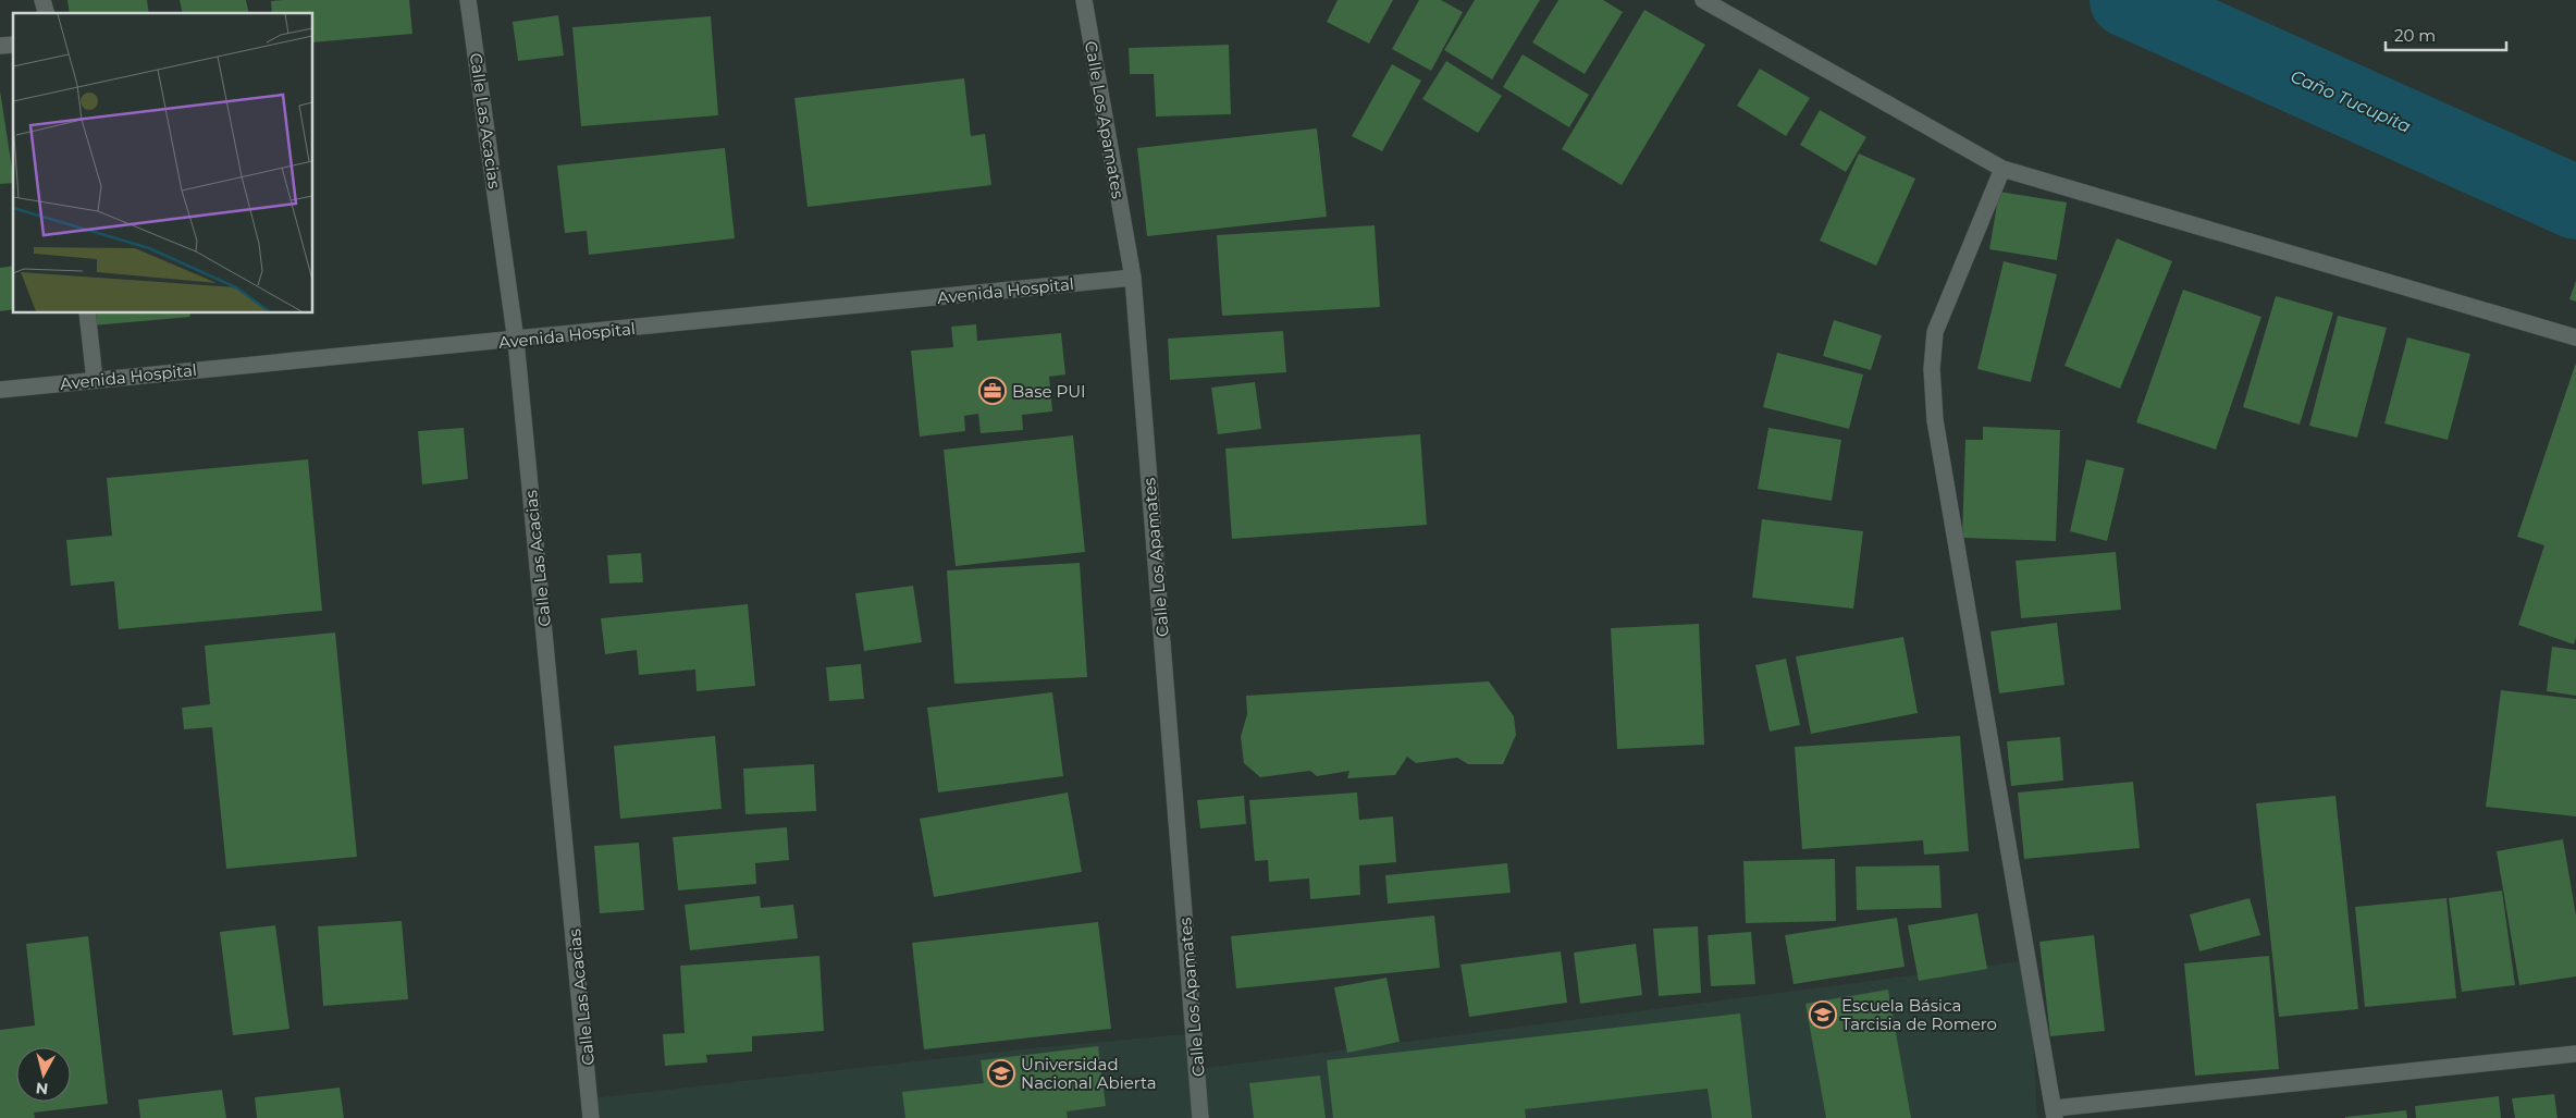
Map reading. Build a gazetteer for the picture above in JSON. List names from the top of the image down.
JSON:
{
  "streets": {
    "street": ["Calle Los Apamates", "Calle Las Acacias", "Avenida Hospital"]
  },
  "crossings": [
    ["Calle Los Apamates", "Avenida Hospital"],
    ["Calle Las Acacias", "Avenida Hospital"]
  ],
  "water": ["Caño Tucupita"],
  "places": {
    "office": ["Base PUI"],
    "school or university": ["Escuela Básica Tarcisia de Romero", "Universidad Nacional Abierta"]
  },
  "scale_bar": "20 m",
  "north": "bottom"
}
